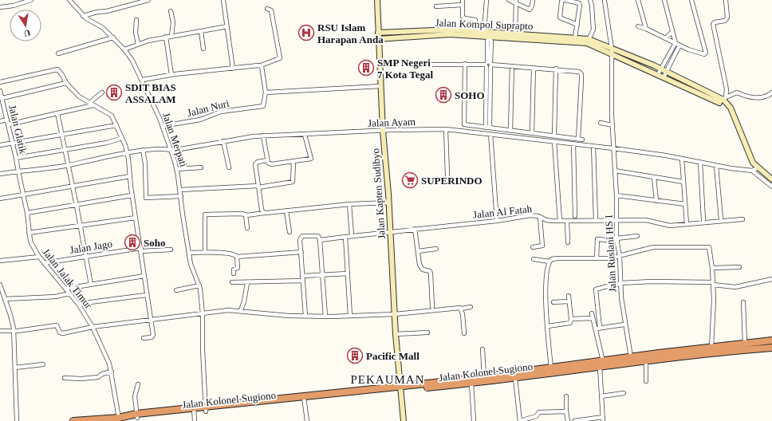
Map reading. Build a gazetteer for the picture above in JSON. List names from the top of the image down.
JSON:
{
  "streets": {
    "highway": ["Jalan Kolonel Sugiono"],
    "street": [
      "Jalan Kompol Suprapto",
      "Jalan Nuri",
      "Jalan Ayam",
      "Jalan Glatik",
      "Jalan Merpati",
      "Jalan Kapten Sudibyo",
      "Jalan Al Fatah",
      "Jalan Jago",
      "Jalan Ruslani HS I",
      "Jalan Jalak Timur"
    ]
  },
  "crossings": [
    ["Jalan Kompol Suprapto", "Jalan Kapten Sudibyo"],
    ["Jalan Nuri", "Jalan Merpati"],
    ["Jalan Ayam", "Jalan Merpati"],
    ["Jalan Ayam", "Jalan Kapten Sudibyo"],
    ["Jalan Ayam", "Jalan Ruslani HS I"],
    ["Jalan Glatik", "Jalan Jalak Timur"],
    ["Jalan Kapten Sudibyo", "Jalan Al Fatah"],
    ["Jalan Kapten Sudibyo", "Jalan Kolonel Sugiono"],
    ["Jalan Al Fatah", "Jalan Ruslani HS I"],
    ["Jalan Jago", "Jalan Jalak Timur"],
    ["Jalan Ruslani HS I", "Jalan Kolonel Sugiono"]
  ],
  "districts": ["PEKAUMAN"],
  "places": {
    "hospital": ["RSU Islam Harapan Anda"],
    "building": [
      "SMP Negeri 7 Kota Tegal",
      "SDIT BIAS ASSALAM",
      "SOHO",
      "Soho",
      "Pacific Mall"
    ],
    "supermarket": ["SUPERINDO"]
  },
  "north": "bottom"
}
